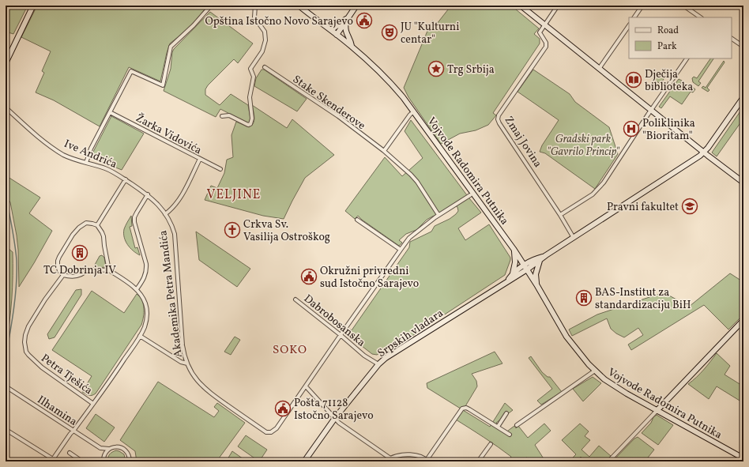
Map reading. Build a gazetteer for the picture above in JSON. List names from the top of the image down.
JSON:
{
  "streets": {
    "street": [
      "Stake Skenderove",
      "Žarka Vidovića",
      "Zmaj Jovina",
      "Ive Andrića",
      "Vojvode Radomira Putnika",
      "Akademika Petra Mandića",
      "Dabrobosanska",
      "Srpskih vladara",
      "Petra Tješića",
      "Ilhamina"
    ]
  },
  "crossings": [
    ["Stake Skenderove", "Akademika Petra Mandića"],
    ["Žarka Vidovića", "Akademika Petra Mandića"],
    ["Ive Andrića", "Akademika Petra Mandića"],
    ["Vojvode Radomira Putnika", "Srpskih vladara"],
    ["Akademika Petra Mandića", "Dabrobosanska"],
    ["Dabrobosanska", "Srpskih vladara"]
  ],
  "districts": ["VELJINE", "SOKO"],
  "parks": ["Gradski park \"Gavrilo Princip\""],
  "places": {
    "public building": ["Opština Istočno Novo Sarajevo", "Okružni privredni sud Istočno Sarajevo", "Pošta 71128 Istočno Sarajevo"],
    "theatre": ["JU \"Kulturni centar\""],
    "place": ["Trg Srbija"],
    "library": ["Dječija biblioteka"],
    "hospital": ["Poliklinika \"Bioritam\""],
    "school or university": ["Pravni fakultet"],
    "church": ["Crkva Sv. Vasilija Ostroškog"],
    "building": ["TC Dobrinja IV", "BAS-Institut za standardizaciju BiH"]
  },
  "legend": ["Road", "Park"]
}
